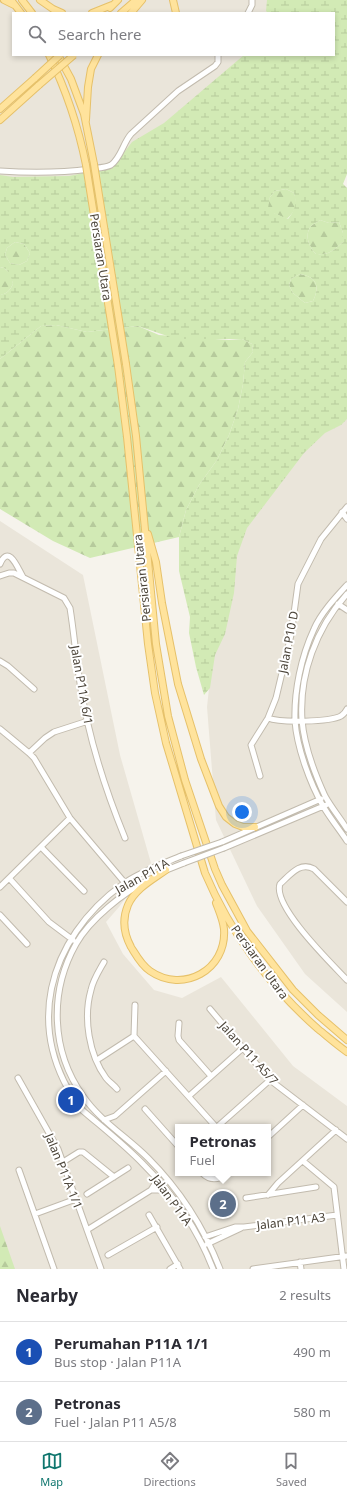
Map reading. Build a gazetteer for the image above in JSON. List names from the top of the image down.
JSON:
{
  "streets": {
    "main road": ["Persiaran Utara"],
    "street": [
      "Jalan P10 D",
      "Jalan P11A 6/1",
      "Jalan P11A",
      "Jalan P11 A5/7",
      "Jalan P11A 1/1",
      "Jalan P11 A3"
    ]
  },
  "crossings": [
    ["Jalan P11A", "Jalan P11 A3"]
  ],
  "page": {
    "search": "Search here",
    "pins": ["1", "2"],
    "popup": ["Petronas", "Fuel"],
    "heading": ["Nearby", "2 results"],
    "list": [
      {
        "mark": "1",
        "name": "Perumahan P11A 1/1",
        "note": "Bus stop · Jalan P11A",
        "value": "490 m"
      },
      {
        "mark": "2",
        "name": "Petronas",
        "note": "Fuel · Jalan P11 A5/8",
        "value": "580 m"
      }
    ],
    "nav": ["Map", "Directions", "Saved"]
  }
}
